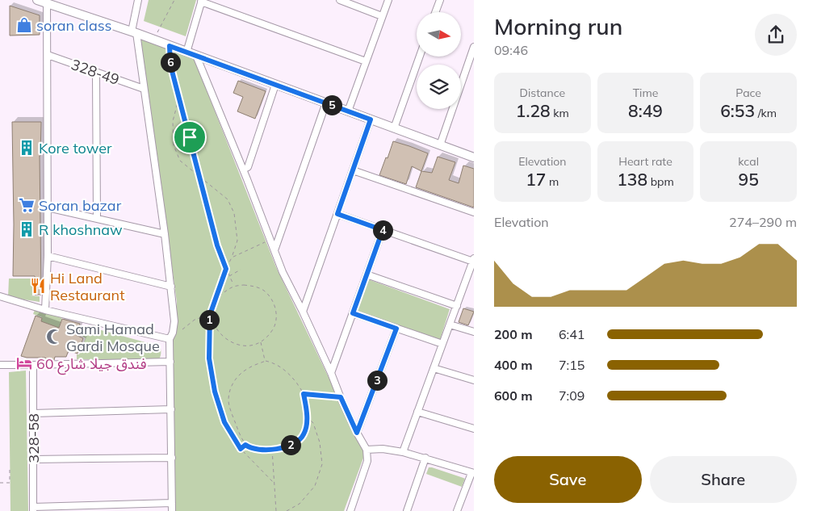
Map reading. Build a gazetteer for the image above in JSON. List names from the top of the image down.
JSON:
{
  "streets": {
    "street": ["328-49", "328-58"]
  },
  "places": {
    "shop": ["soran class"],
    "building": ["Kore tower", "R khoshnaw"],
    "supermarket": ["Soran bazar"],
    "restaurant": ["Hi Land Restaurant"],
    "mosque": ["Sami Hamad Gardi Mosque"],
    "hotel": ["فندق جيلا شارع 60"]
  },
  "north": "right",
  "page": {
    "heading": ["Morning run", "09:46"],
    "pins": [
      "6",
      "5",
      "4",
      "1",
      "3",
      "2"
    ],
    "stats": [
      ["Distance", "1.28 km"],
      ["Time", "8:49"],
      ["Pace", "6:53 /km"],
      ["Elevation", "17 m"],
      ["Heart rate", "138 bpm"],
      ["kcal", "95"]
    ],
    "chart": ["Elevation", "274–290 m"],
    "list": [
      {
        "name": "200 m",
        "note": "6:41"
      },
      {
        "name": "400 m",
        "note": "7:15"
      },
      {
        "name": "600 m",
        "note": "7:09"
      }
    ],
    "buttons": ["Save", "Share"]
  }
}
